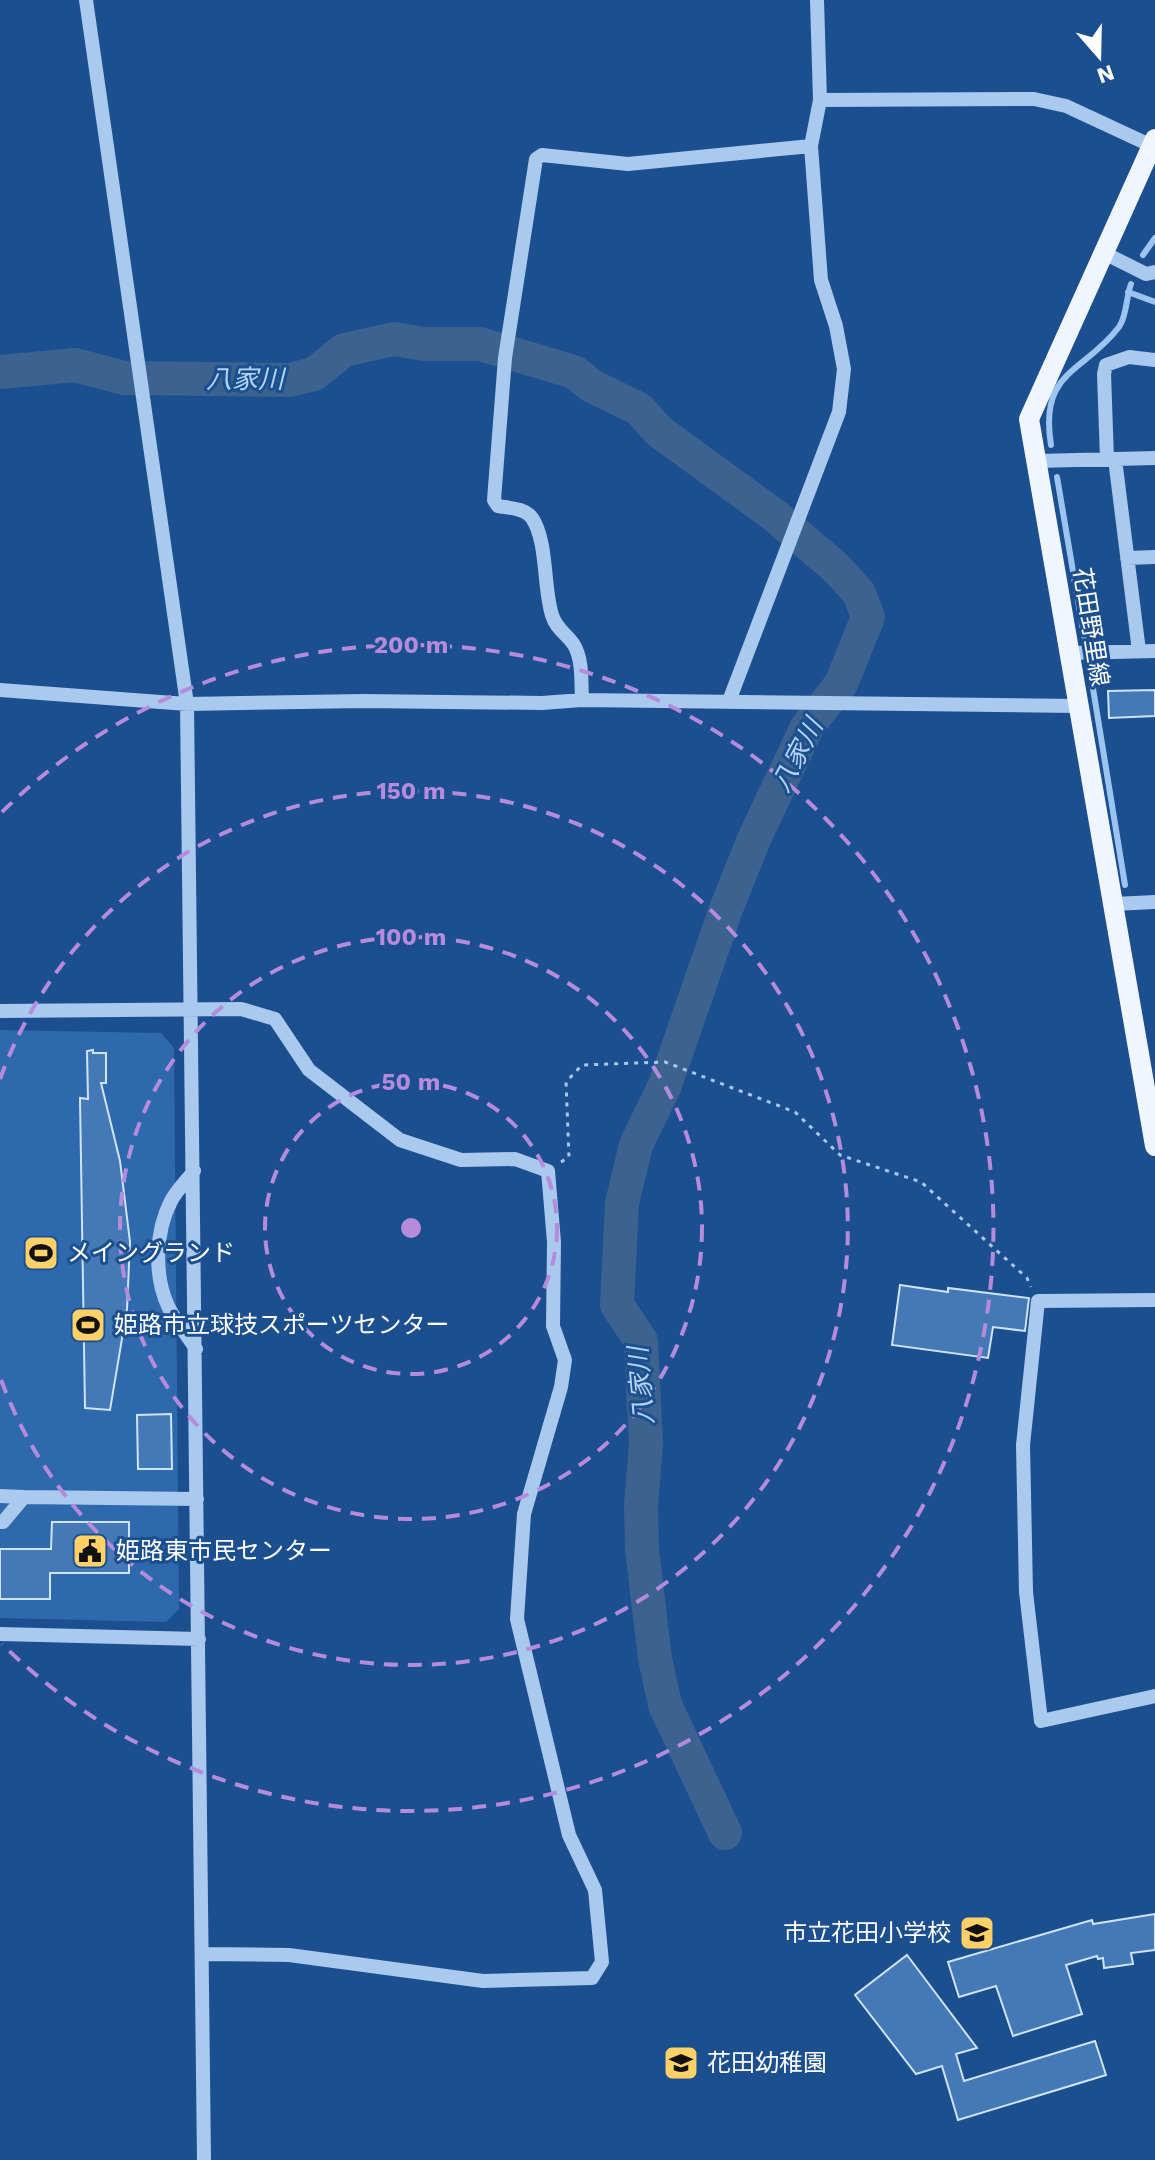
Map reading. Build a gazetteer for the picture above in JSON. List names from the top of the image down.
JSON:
{
  "streets": {
    "main road": ["花田野里線"]
  },
  "water": ["八家川"],
  "places": {
    "sports": ["メイングランド", "姫路市立球技スポーツセンター"],
    "public building": ["姫路東市民センター"],
    "school or university": ["市立花田小学校", "花田幼稚園"]
  },
  "north": "bottom",
  "rings": [
    "200 m",
    "150 m",
    "100 m",
    "50 m"
  ]
}
